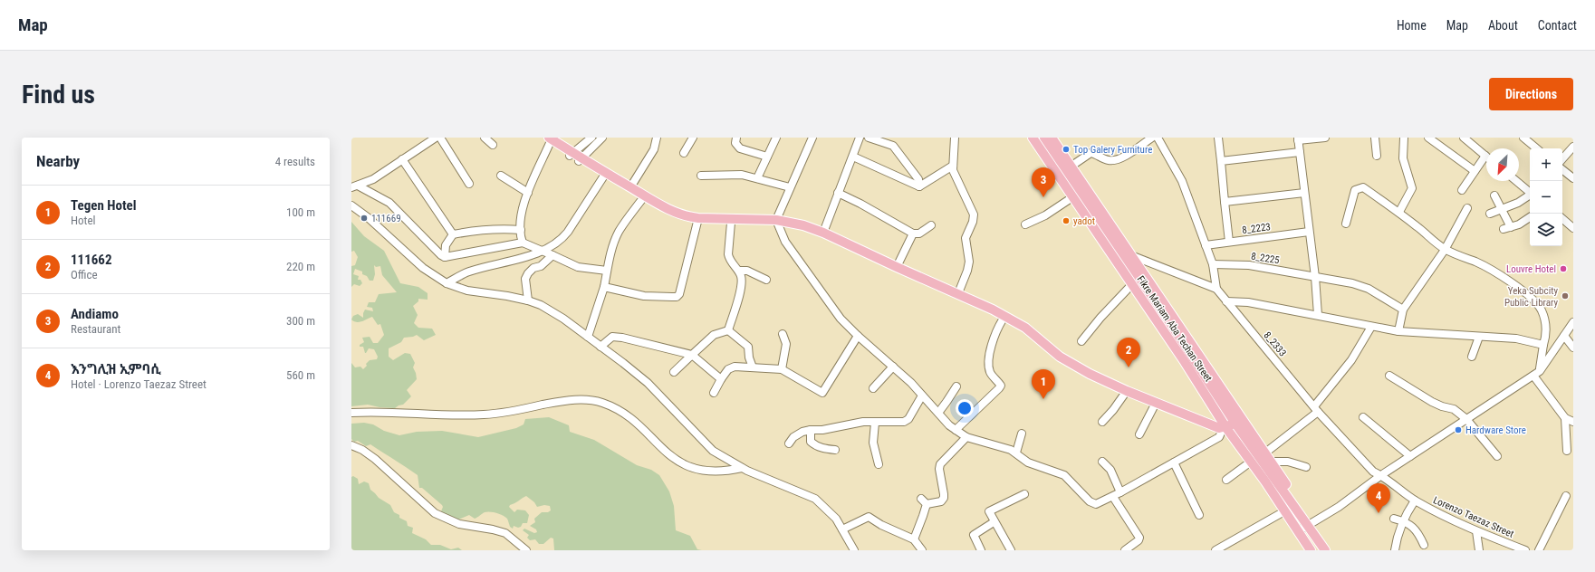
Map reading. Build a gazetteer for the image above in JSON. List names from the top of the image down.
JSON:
{
  "streets": {
    "main road": ["Fikre Mariam Aba Techan Street"],
    "street": [
      "8_2223",
      "8_2225",
      "8_2333",
      "Lorenzo Taezaz Street"
    ]
  },
  "crossings": [
    ["8_2333", "Lorenzo Taezaz Street"]
  ],
  "places": [
    "Top Galery Furniture",
    "111669",
    "yadot",
    "Louvre Hotel",
    "Yeka Subcity Public Library",
    "Hardware Store"
  ],
  "north": "bottom left",
  "page": {
    "header": "Map",
    "nav": [
      "Home",
      "Map",
      "About",
      "Contact"
    ],
    "buttons": "Directions",
    "title": "Find us",
    "heading": ["Nearby", "4 results"],
    "map_buttons": ["+", "−"],
    "pins": [
      "3",
      "2",
      "1",
      "4"
    ],
    "list": [
      {
        "mark": "1",
        "name": "Tegen Hotel",
        "note": "Hotel",
        "value": "100 m"
      },
      {
        "mark": "2",
        "name": "111662",
        "note": "Office",
        "value": "220 m"
      },
      {
        "mark": "3",
        "name": "Andiamo",
        "note": "Restaurant",
        "value": "300 m"
      },
      {
        "mark": "4",
        "name": "እንግሊዝ ኢምባሲ",
        "note": "Hotel · Lorenzo Taezaz Street",
        "value": "560 m"
      }
    ]
  }
}
